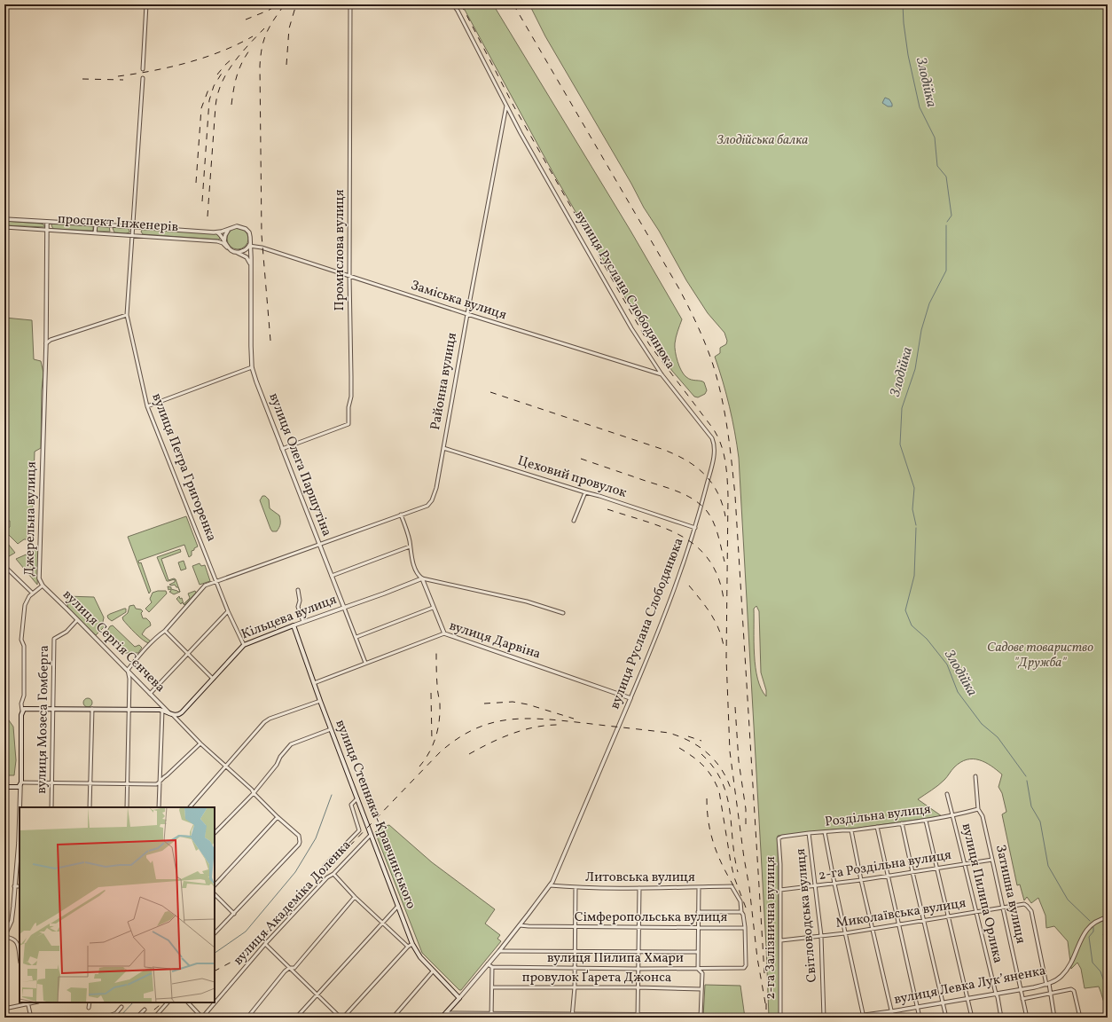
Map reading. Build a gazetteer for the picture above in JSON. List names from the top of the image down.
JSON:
{
  "streets": {
    "main road": [
      "вулиця Руслана Слободянюка",
      "Джерельна вулиця",
      "Кільцева вулиця",
      "вулиця Степняка-Кравчинського"
    ],
    "street": [
      "проспект Інженерів",
      "Промислова вулиця",
      "Заміська вулиця",
      "Районна вулиця",
      "вулиця Олега Паршутіна",
      "вулиця Петра Григоренка",
      "Цеховий провулок",
      "вулиця Дарвіна",
      "вулиця Сергія Сєнчева",
      "вулиця Мозеса Гомберга",
      "Роздільна вулиця",
      "2-га Роздільна вулиця",
      "Литовська вулиця",
      "вулиця Пилипа Орлика",
      "Затишна вулиця",
      "вулиця Академіка Доленка",
      "Миколаївська вулиця",
      "Світловодська вулиця",
      "Сімферопольська вулиця",
      "2-га Залізнична вулиця",
      "вулиця Пилипа Хмари",
      "провулок Ґарета Джонса",
      "вулиця Левка Лукʼяненка"
    ]
  },
  "crossings": [
    ["проспект Інженерів", "Заміська вулиця"],
    ["проспект Інженерів", "вулиця Олега Паршутіна"],
    ["проспект Інженерів", "вулиця Петра Григоренка"],
    ["проспект Інженерів", "Джерельна вулиця"],
    ["Промислова вулиця", "Заміська вулиця"],
    ["Промислова вулиця", "вулиця Олега Паршутіна"],
    ["вулиця Руслана Слободянюка", "Заміська вулиця"],
    ["вулиця Руслана Слободянюка", "Районна вулиця"],
    ["вулиця Руслана Слободянюка", "Цеховий провулок"],
    ["вулиця Руслана Слободянюка", "вулиця Дарвіна"],
    ["вулиця Руслана Слободянюка", "вулиця Степняка-Кравчинського"],
    ["вулиця Руслана Слободянюка", "Литовська вулиця"],
    ["вулиця Руслана Слободянюка", "Сімферопольська вулиця"],
    ["Заміська вулиця", "Районна вулиця"],
    ["Заміська вулиця", "вулиця Олега Паршутіна"],
    ["Районна вулиця", "вулиця Олега Паршутіна"],
    ["Районна вулиця", "вулиця Петра Григоренка"],
    ["Районна вулиця", "Цеховий провулок"],
    ["Районна вулиця", "вулиця Сергія Сєнчева"],
    ["вулиця Олега Паршутіна", "Кільцева вулиця"],
    ["вулиця Олега Паршутіна", "вулиця Дарвіна"],
    ["вулиця Петра Григоренка", "Кільцева вулиця"],
    ["Джерельна вулиця", "вулиця Сергія Сєнчева"],
    ["Кільцева вулиця", "вулиця Степняка-Кравчинського"],
    ["вулиця Дарвіна", "вулиця Степняка-Кравчинського"],
    ["вулиця Сергія Сєнчева", "вулиця Мозеса Гомберга"],
    ["вулиця Степняка-Кравчинського", "вулиця Академіка Доленка"],
    ["Роздільна вулиця", "вулиця Пилипа Орлика"],
    ["Роздільна вулиця", "Затишна вулиця"],
    ["Роздільна вулиця", "Світловодська вулиця"],
    ["Роздільна вулиця", "2-га Залізнична вулиця"],
    ["2-га Роздільна вулиця", "вулиця Пилипа Орлика"],
    ["2-га Роздільна вулиця", "Затишна вулиця"],
    ["2-га Роздільна вулиця", "Світловодська вулиця"],
    ["2-га Роздільна вулиця", "2-га Залізнична вулиця"],
    ["вулиця Пилипа Орлика", "Миколаївська вулиця"],
    ["вулиця Пилипа Орлика", "вулиця Левка Лукʼяненка"],
    ["Затишна вулиця", "Миколаївська вулиця"],
    ["Затишна вулиця", "вулиця Левка Лукʼяненка"],
    ["Миколаївська вулиця", "Світловодська вулиця"],
    ["Миколаївська вулиця", "2-га Залізнична вулиця"],
    ["Миколаївська вулиця", "вулиця Левка Лукʼяненка"],
    ["Сімферопольська вулиця", "вулиця Пилипа Хмари"]
  ],
  "water": ["Злодійка"],
  "parks": ["Злодійська балка", "Садове товариство \"Дружба\""]
}
